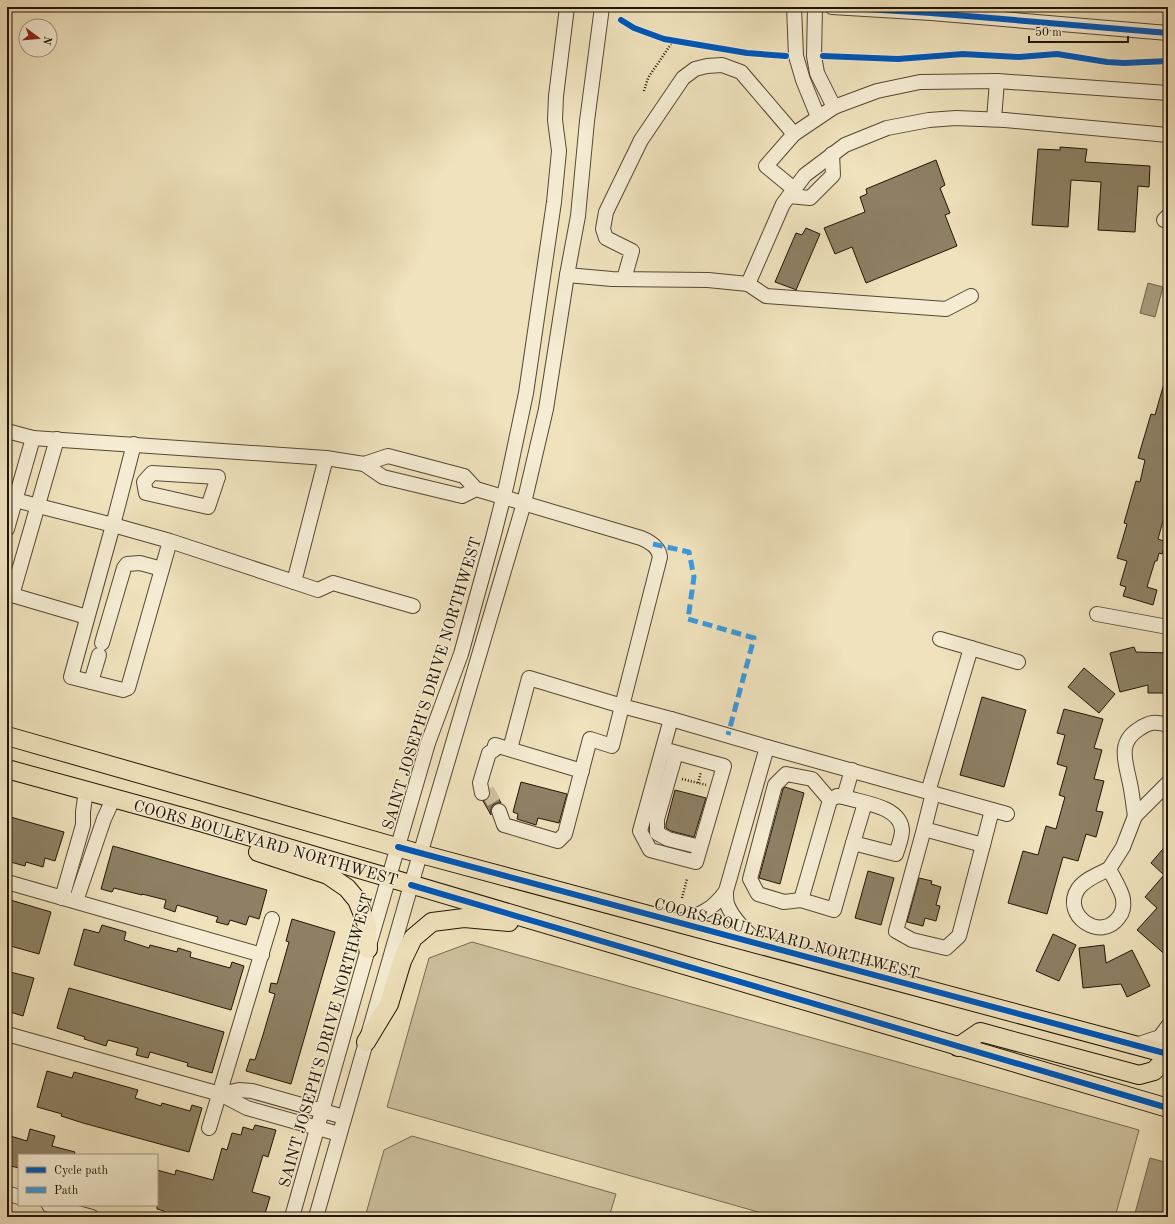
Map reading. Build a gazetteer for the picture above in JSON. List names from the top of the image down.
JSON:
{
  "streets": {
    "main road": ["COORS BOULEVARD NORTHWEST"],
    "street": ["SAINT JOSEPH'S DRIVE NORTHWEST"]
  },
  "crossings": [
    ["SAINT JOSEPH'S DRIVE NORTHWEST", "COORS BOULEVARD NORTHWEST"]
  ],
  "legend": ["Cycle path", "Path"],
  "scale_bar": "50 m",
  "north": "right"
}
